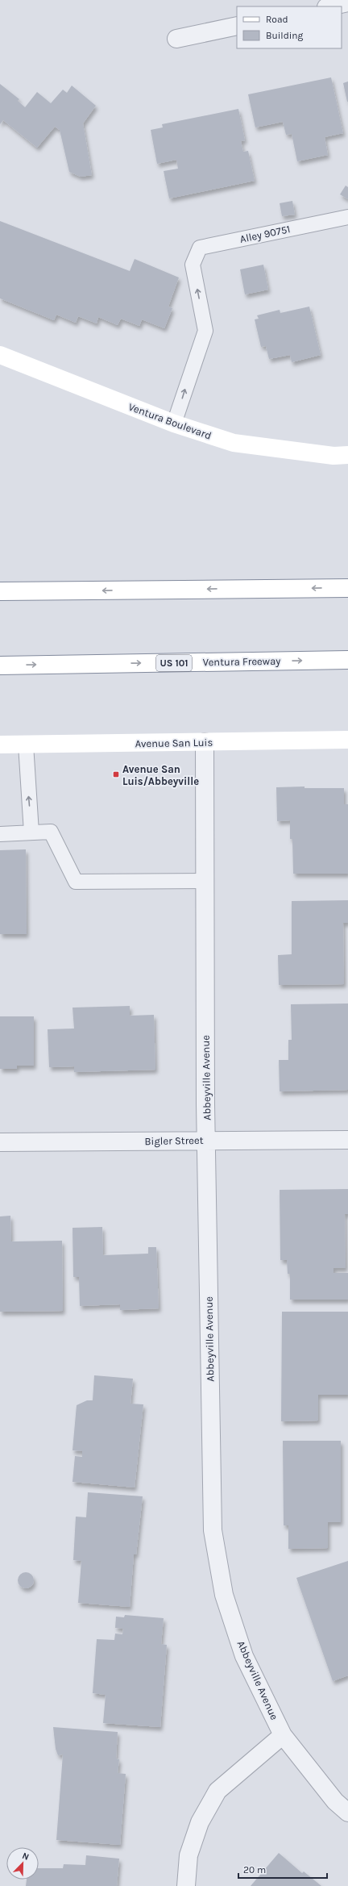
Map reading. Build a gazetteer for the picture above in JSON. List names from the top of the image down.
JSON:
{
  "streets": {
    "main road": [
      "Ventura Boulevard",
      "Ventura Freeway",
      "US 101",
      "Avenue San Luis"
    ],
    "street": ["Abbeyville Avenue", "Bigler Street"],
    "lane": ["Alley 90751"]
  },
  "crossings": [
    ["Alley 90751", "Ventura Boulevard"],
    ["Avenue San Luis", "Abbeyville Avenue"],
    ["Abbeyville Avenue", "Bigler Street"]
  ],
  "one_way": ["Alley 90751"],
  "places": {
    "transit": ["Avenue San Luis/Abbeyville"]
  },
  "legend": ["Road", "Building"],
  "scale_bar": "20 m",
  "north": "top right"
}
